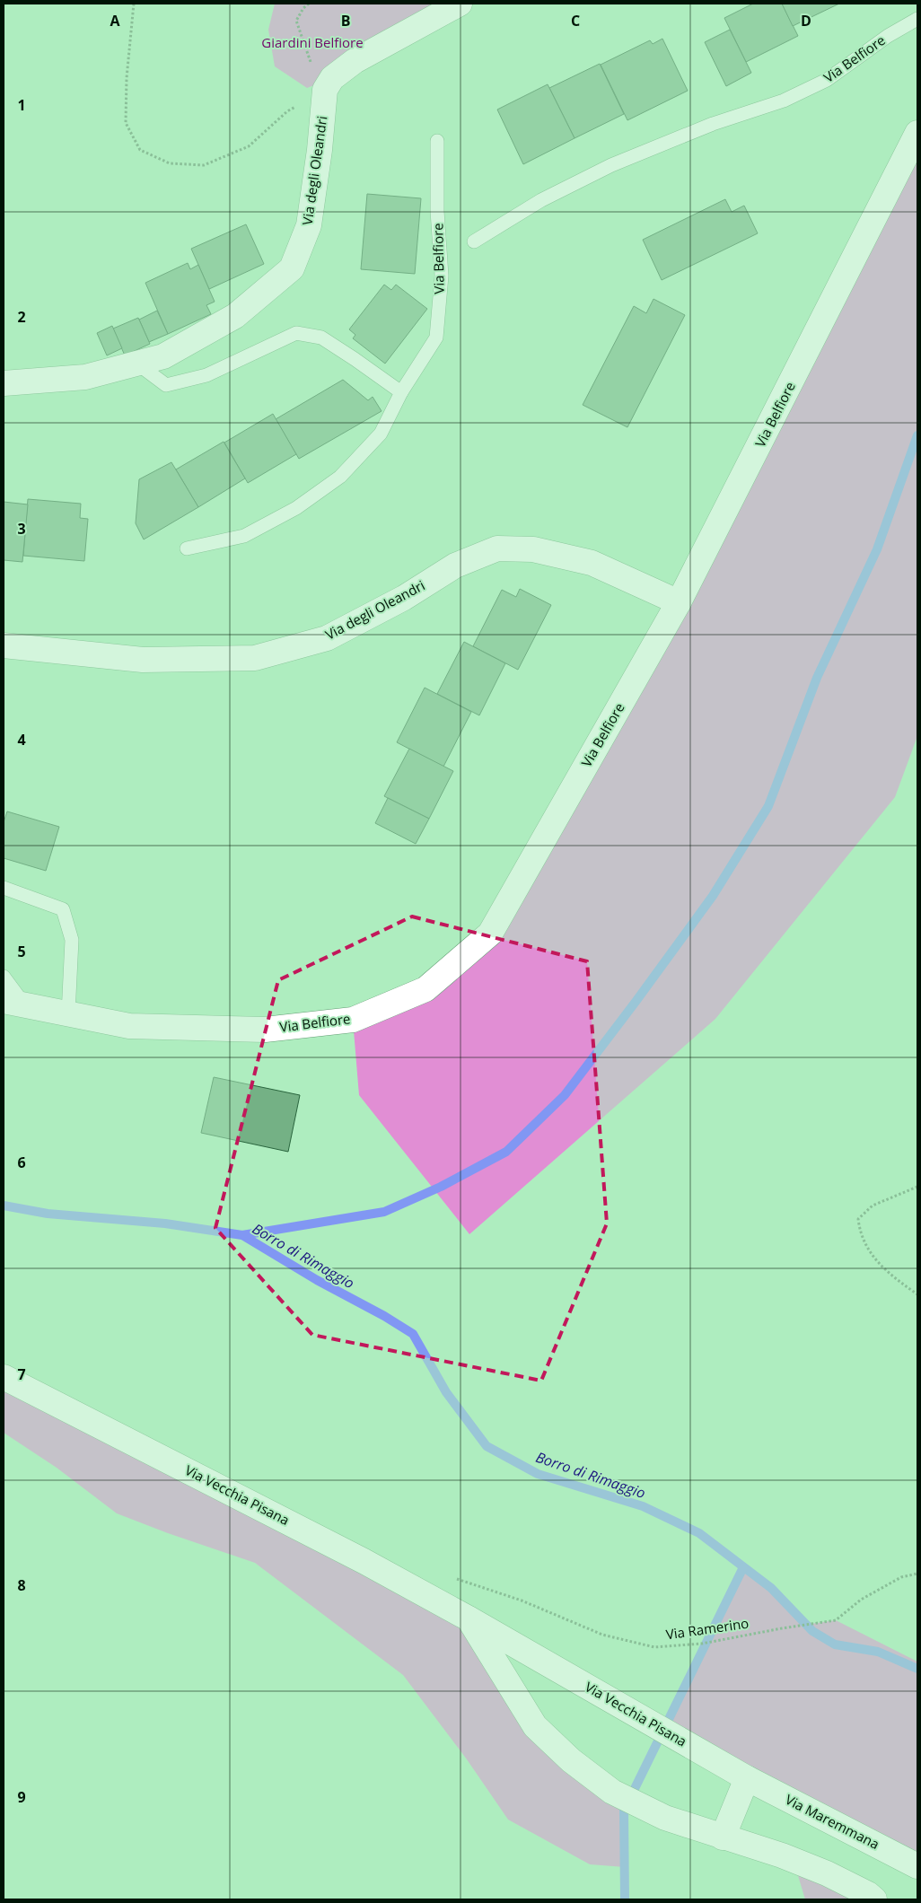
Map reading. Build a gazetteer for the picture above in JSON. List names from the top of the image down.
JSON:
{
  "streets": {
    "street": [
      "Via Belfiore",
      "Via degli Oleandri",
      "Via Vecchia Pisana",
      "Via Maremmana"
    ],
    "path": ["Via Ramerino"]
  },
  "crossings": [
    ["Via Belfiore", "Via degli Oleandri"],
    ["Via Vecchia Pisana", "Via Maremmana"]
  ],
  "water": ["Borro di Rimaggio"],
  "parks": ["Giardini Belfiore"],
  "grid": {
    "columns": [
      "A",
      "B",
      "C",
      "D"
    ],
    "rows": [
      "1",
      "2",
      "3",
      "4",
      "5",
      "6",
      "7",
      "8",
      "9"
    ]
  }
}
